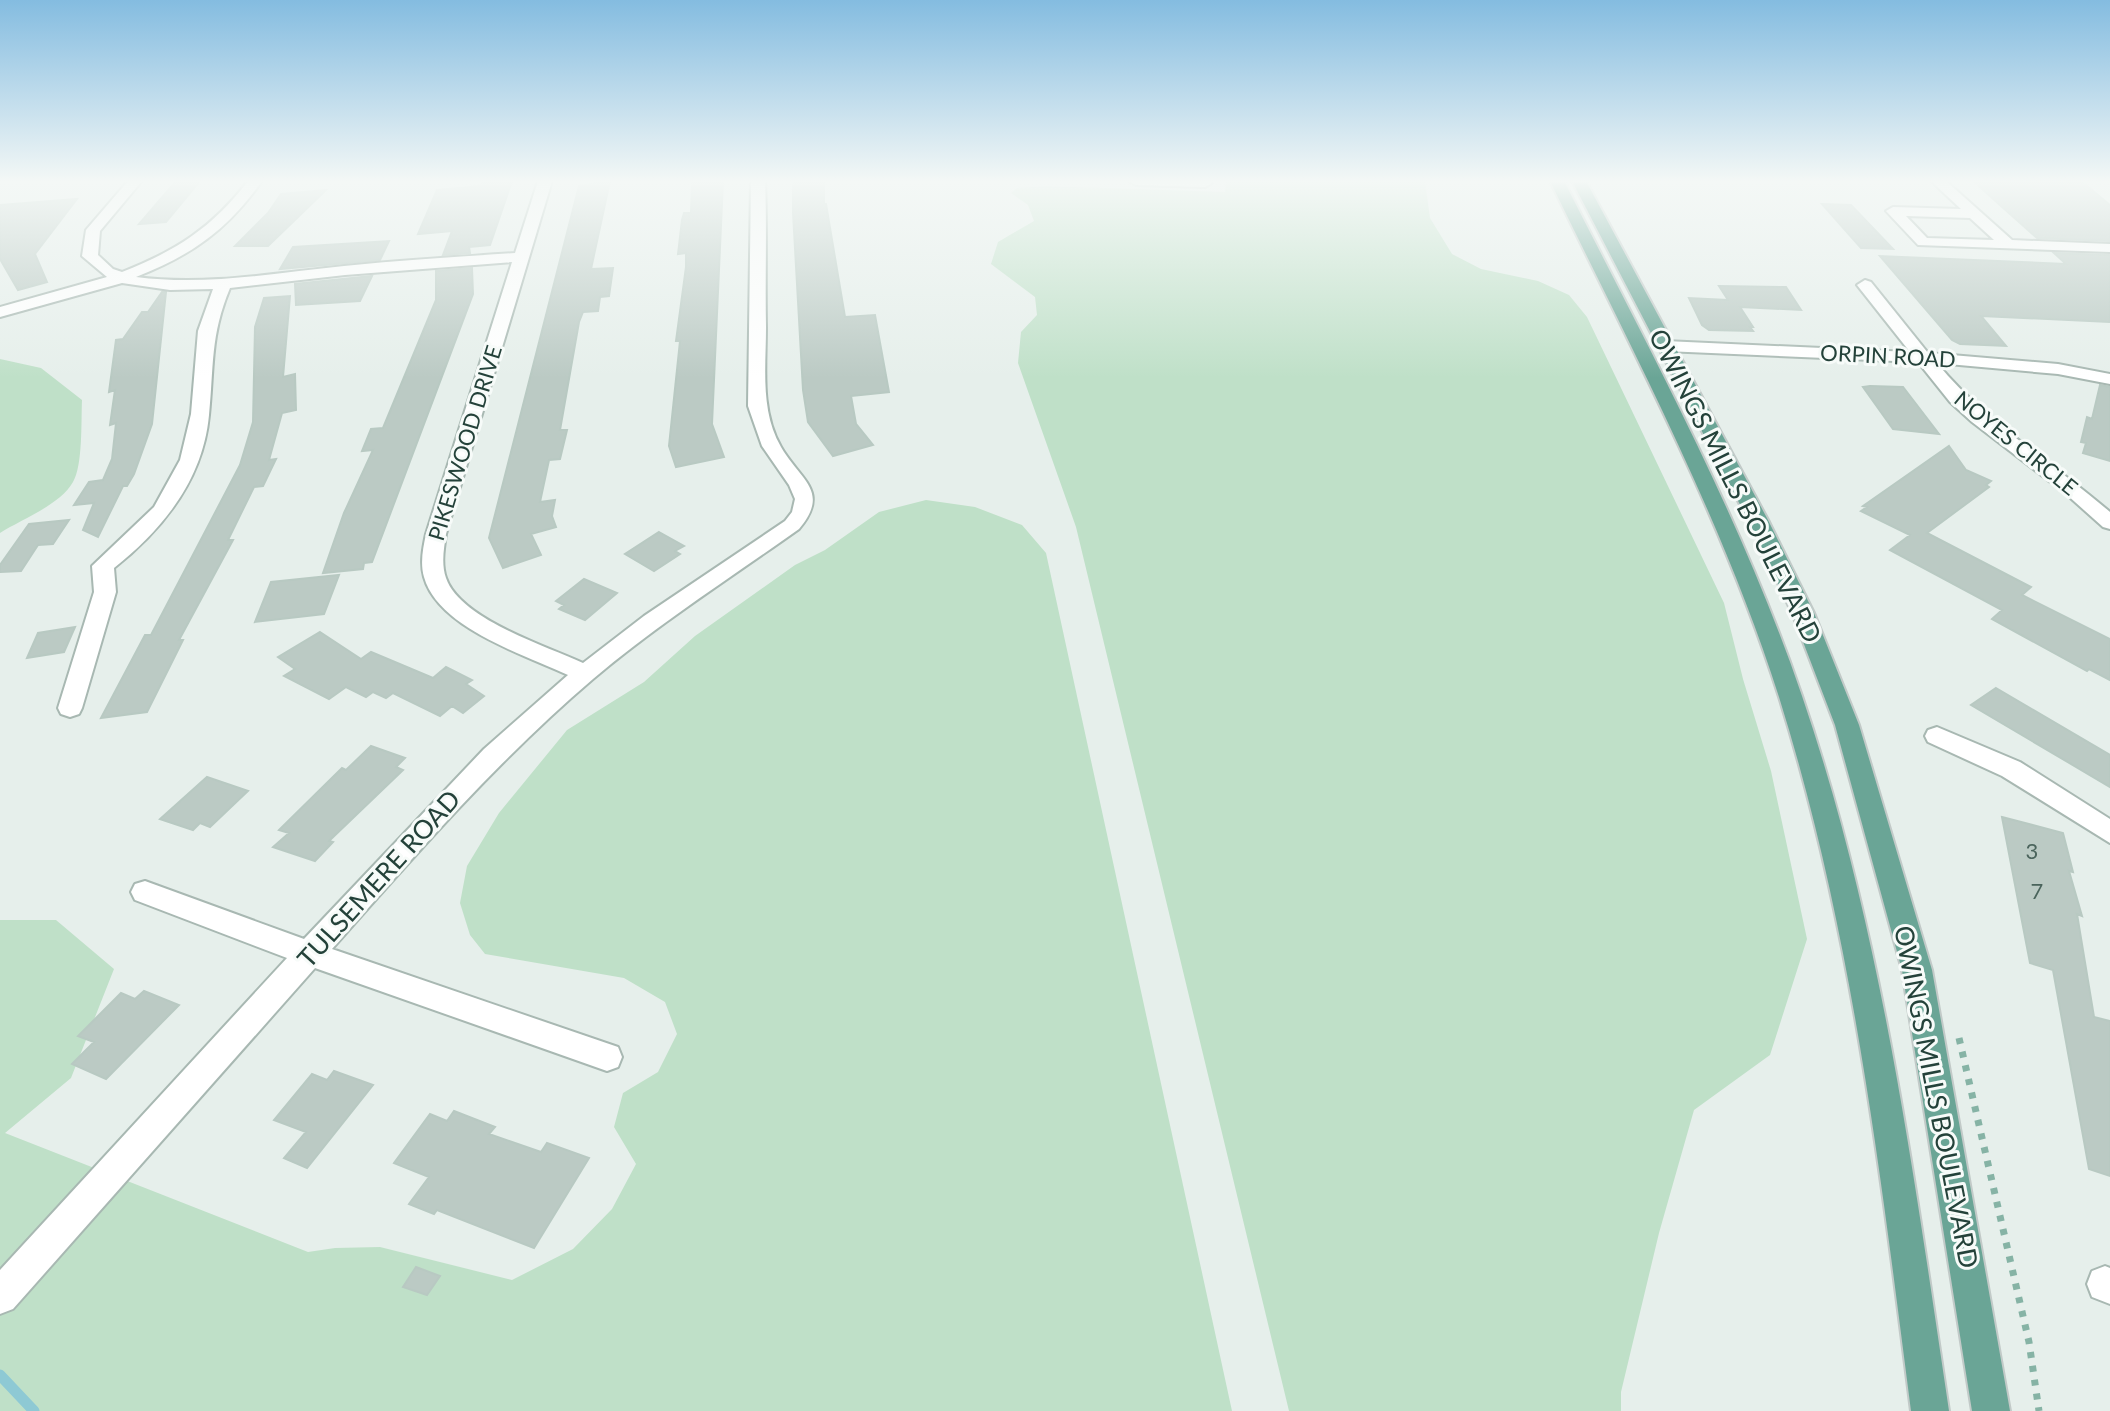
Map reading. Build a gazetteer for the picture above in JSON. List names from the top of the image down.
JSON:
{
  "streets": {
    "main road": ["OWINGS MILLS BOULEVARD"],
    "street": [
      "ORPIN ROAD",
      "PIKESWOOD DRIVE",
      "NOYES CIRCLE",
      "TULSEMERE ROAD"
    ]
  },
  "crossings": [
    ["ORPIN ROAD", "NOYES CIRCLE"],
    ["ORPIN ROAD", "OWINGS MILLS BOULEVARD"],
    ["PIKESWOOD DRIVE", "TULSEMERE ROAD"]
  ],
  "house_numbers": ["3", "7"]
}
